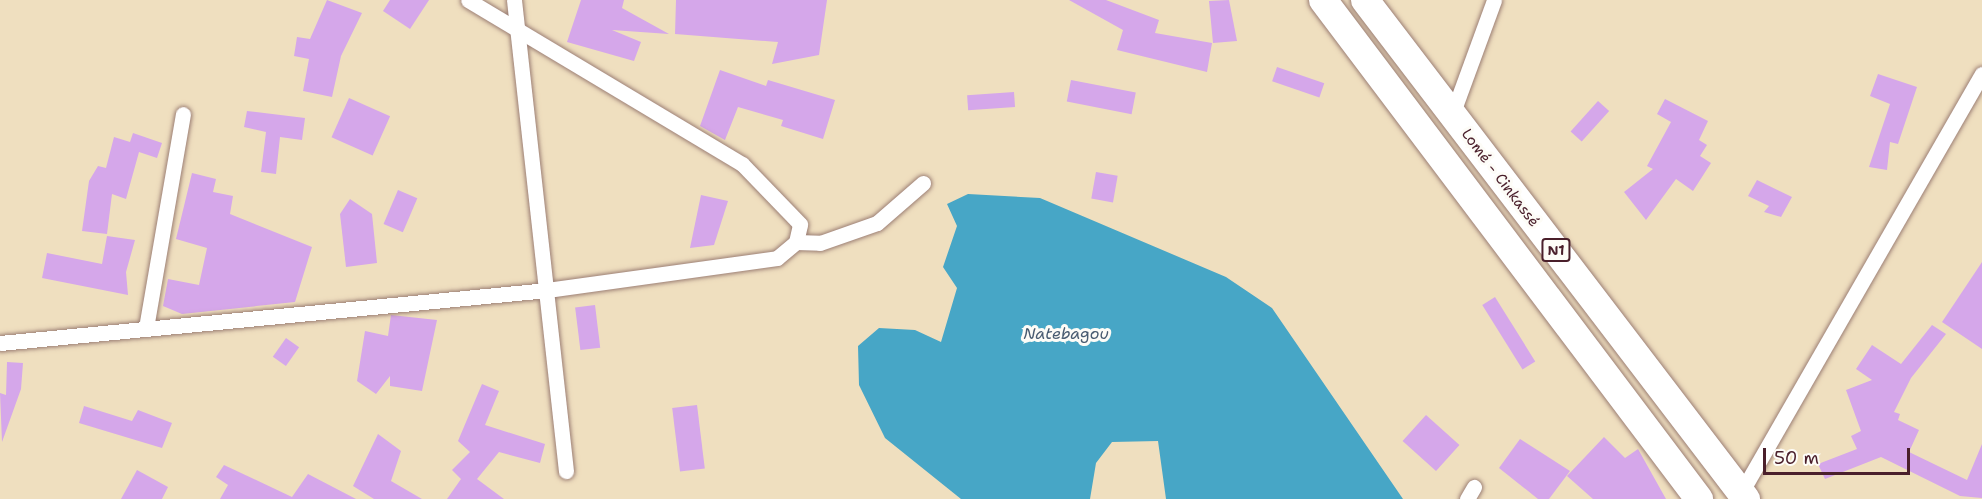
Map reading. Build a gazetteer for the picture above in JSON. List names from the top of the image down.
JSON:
{
  "streets": {
    "highway": ["Lomé - Cinkassé", "N1"]
  },
  "water": ["Natebagou"],
  "scale_bar": "50 m"
}
